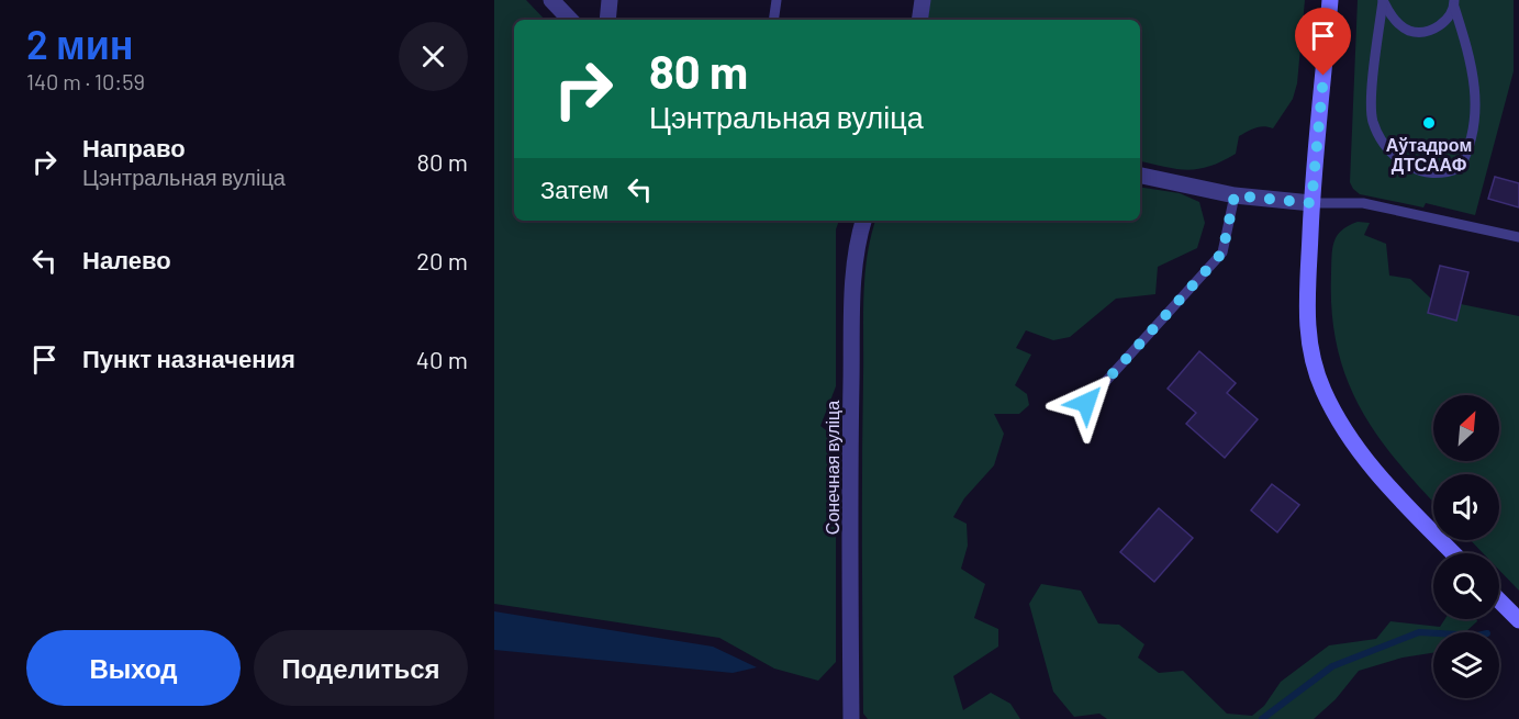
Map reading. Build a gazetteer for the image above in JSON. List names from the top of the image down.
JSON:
{
  "streets": {
    "street": ["Сонечная вуліца"]
  },
  "places": ["Аўтадром ДТСААФ"],
  "north": "top right",
  "page": {
    "heading": ["2 мин", "140 m · 10:59"],
    "turn": ["80 m", "Цэнтральная вуліца"],
    "list": [
      {
        "name": "Направо",
        "note": "Цэнтральная вуліца",
        "value": "80 m"
      },
      {
        "name": "Налево",
        "value": "20 m"
      },
      {
        "name": "Пункт назначения",
        "value": "40 m"
      }
    ],
    "then": "Затем",
    "buttons": ["Выход", "Поделиться"]
  }
}
